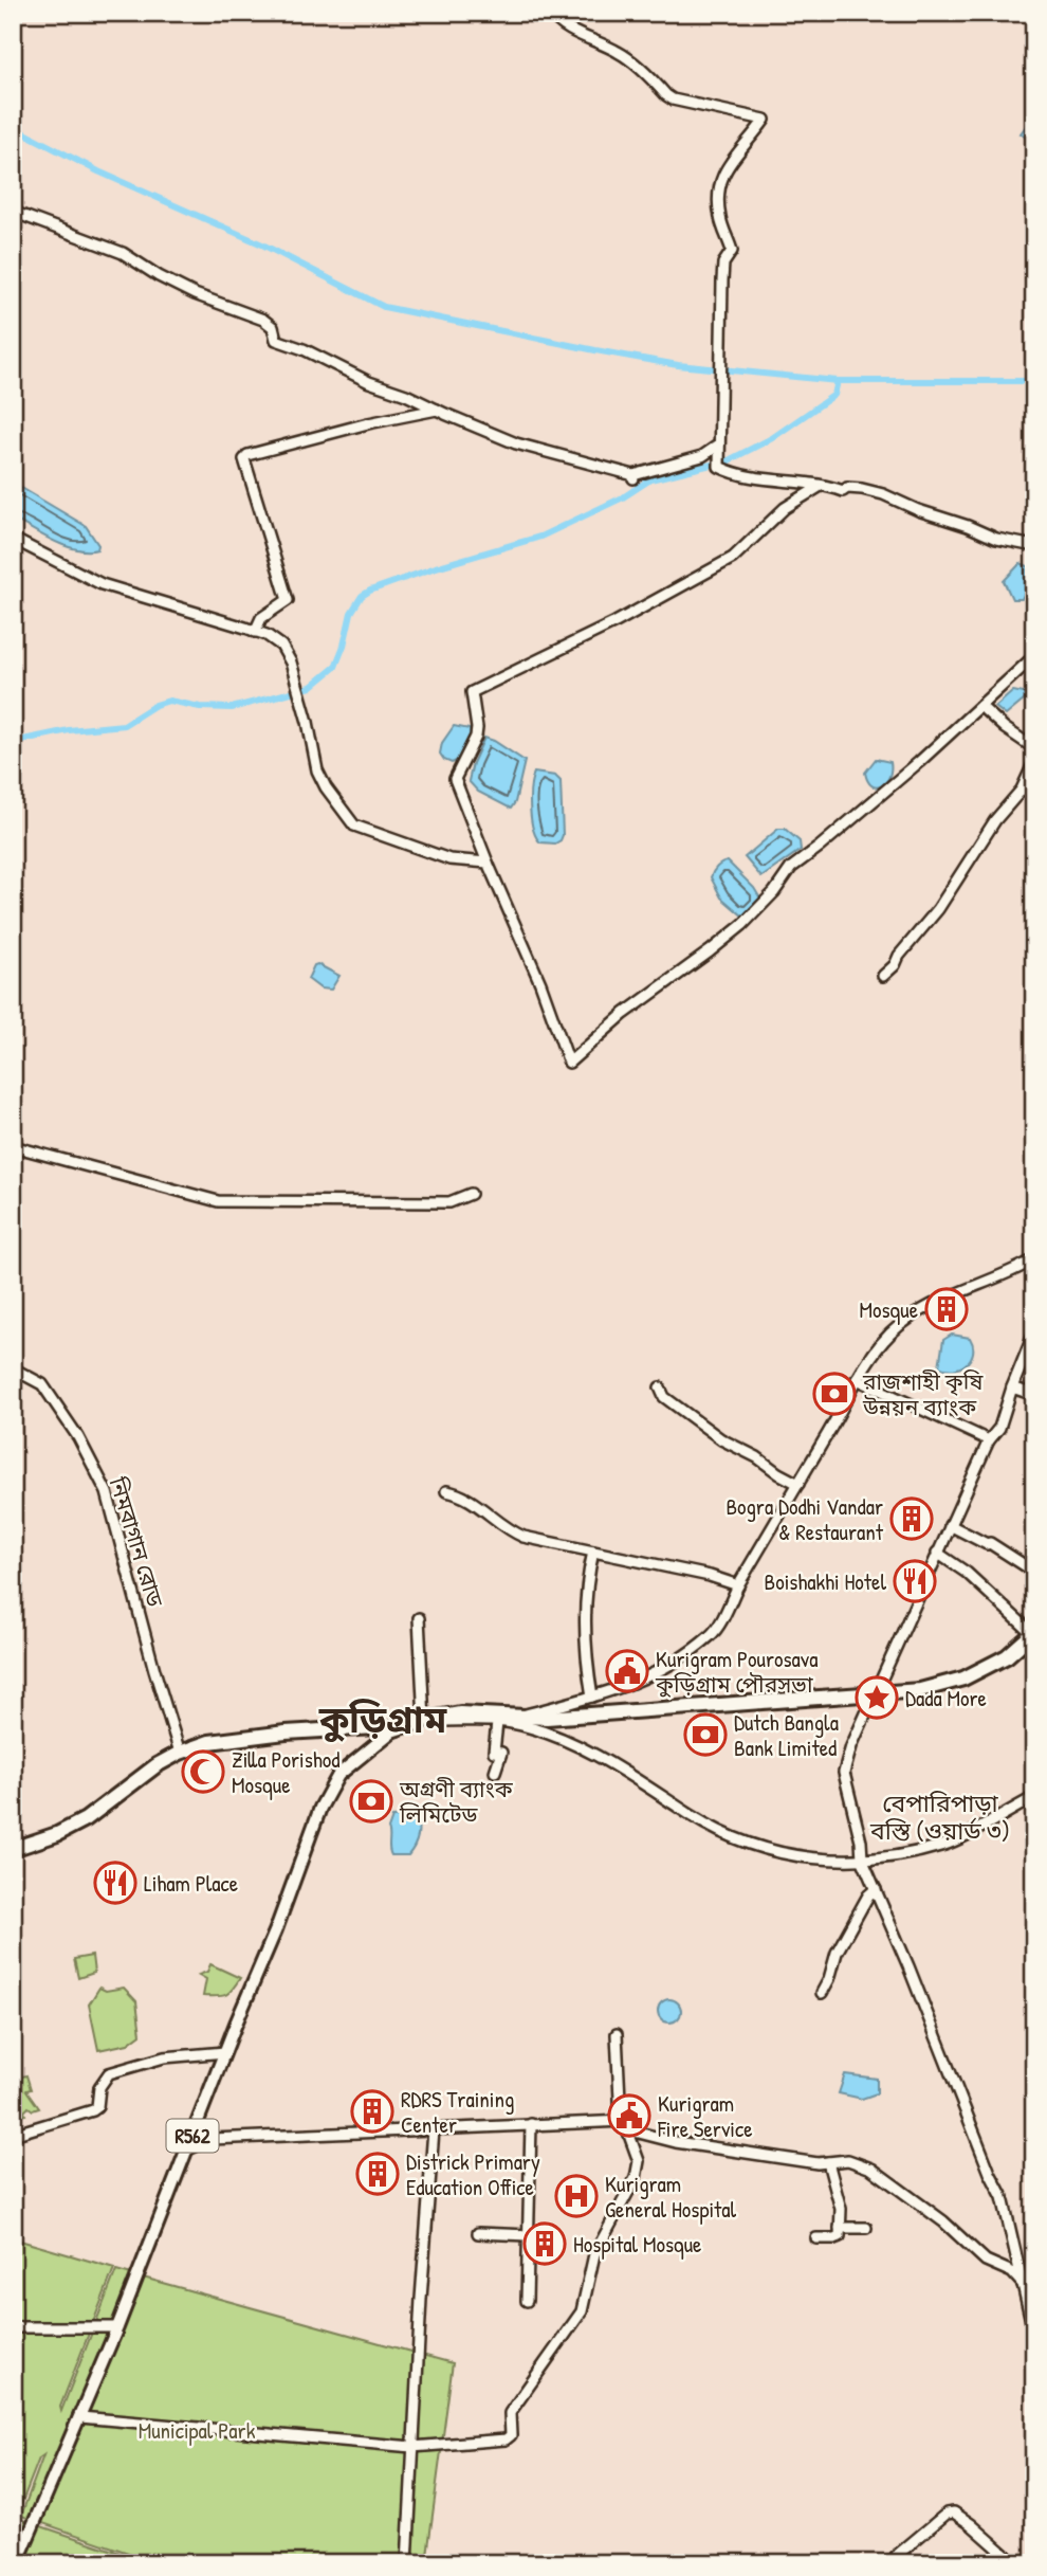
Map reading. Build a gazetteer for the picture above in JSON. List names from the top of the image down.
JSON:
{
  "streets": {
    "main road": ["R562"],
    "street": ["নিমবাগান রোড"]
  },
  "districts": ["কুড়িগ্রাম", "বেপারিপাড়া বস্তি (ওয়ার্ড ৩)"],
  "parks": ["Municipal Park"],
  "places": {
    "building": [
      "Mosque",
      "Bogra Dodhi Vandar & Restaurant",
      "RDRS Training Center",
      "Districk Primary Education Office",
      "Hospital Mosque"
    ],
    "bank": ["রাজশাহী কৃষি উন্নয়ন ব্যাংক", "Dutch Bangla Bank Limited", "অগ্রণী ব্যাংক লিমিটেড"],
    "restaurant": ["Boishakhi Hotel", "Liham Place"],
    "public building": ["Kurigram Pourosava কুড়িগ্রাম পৌরসভা", "Kurigram Fire Service"],
    "place": ["Dada More"],
    "mosque": ["Zilla Porishod Mosque"],
    "hospital": ["Kurigram General Hospital"]
  }
}
